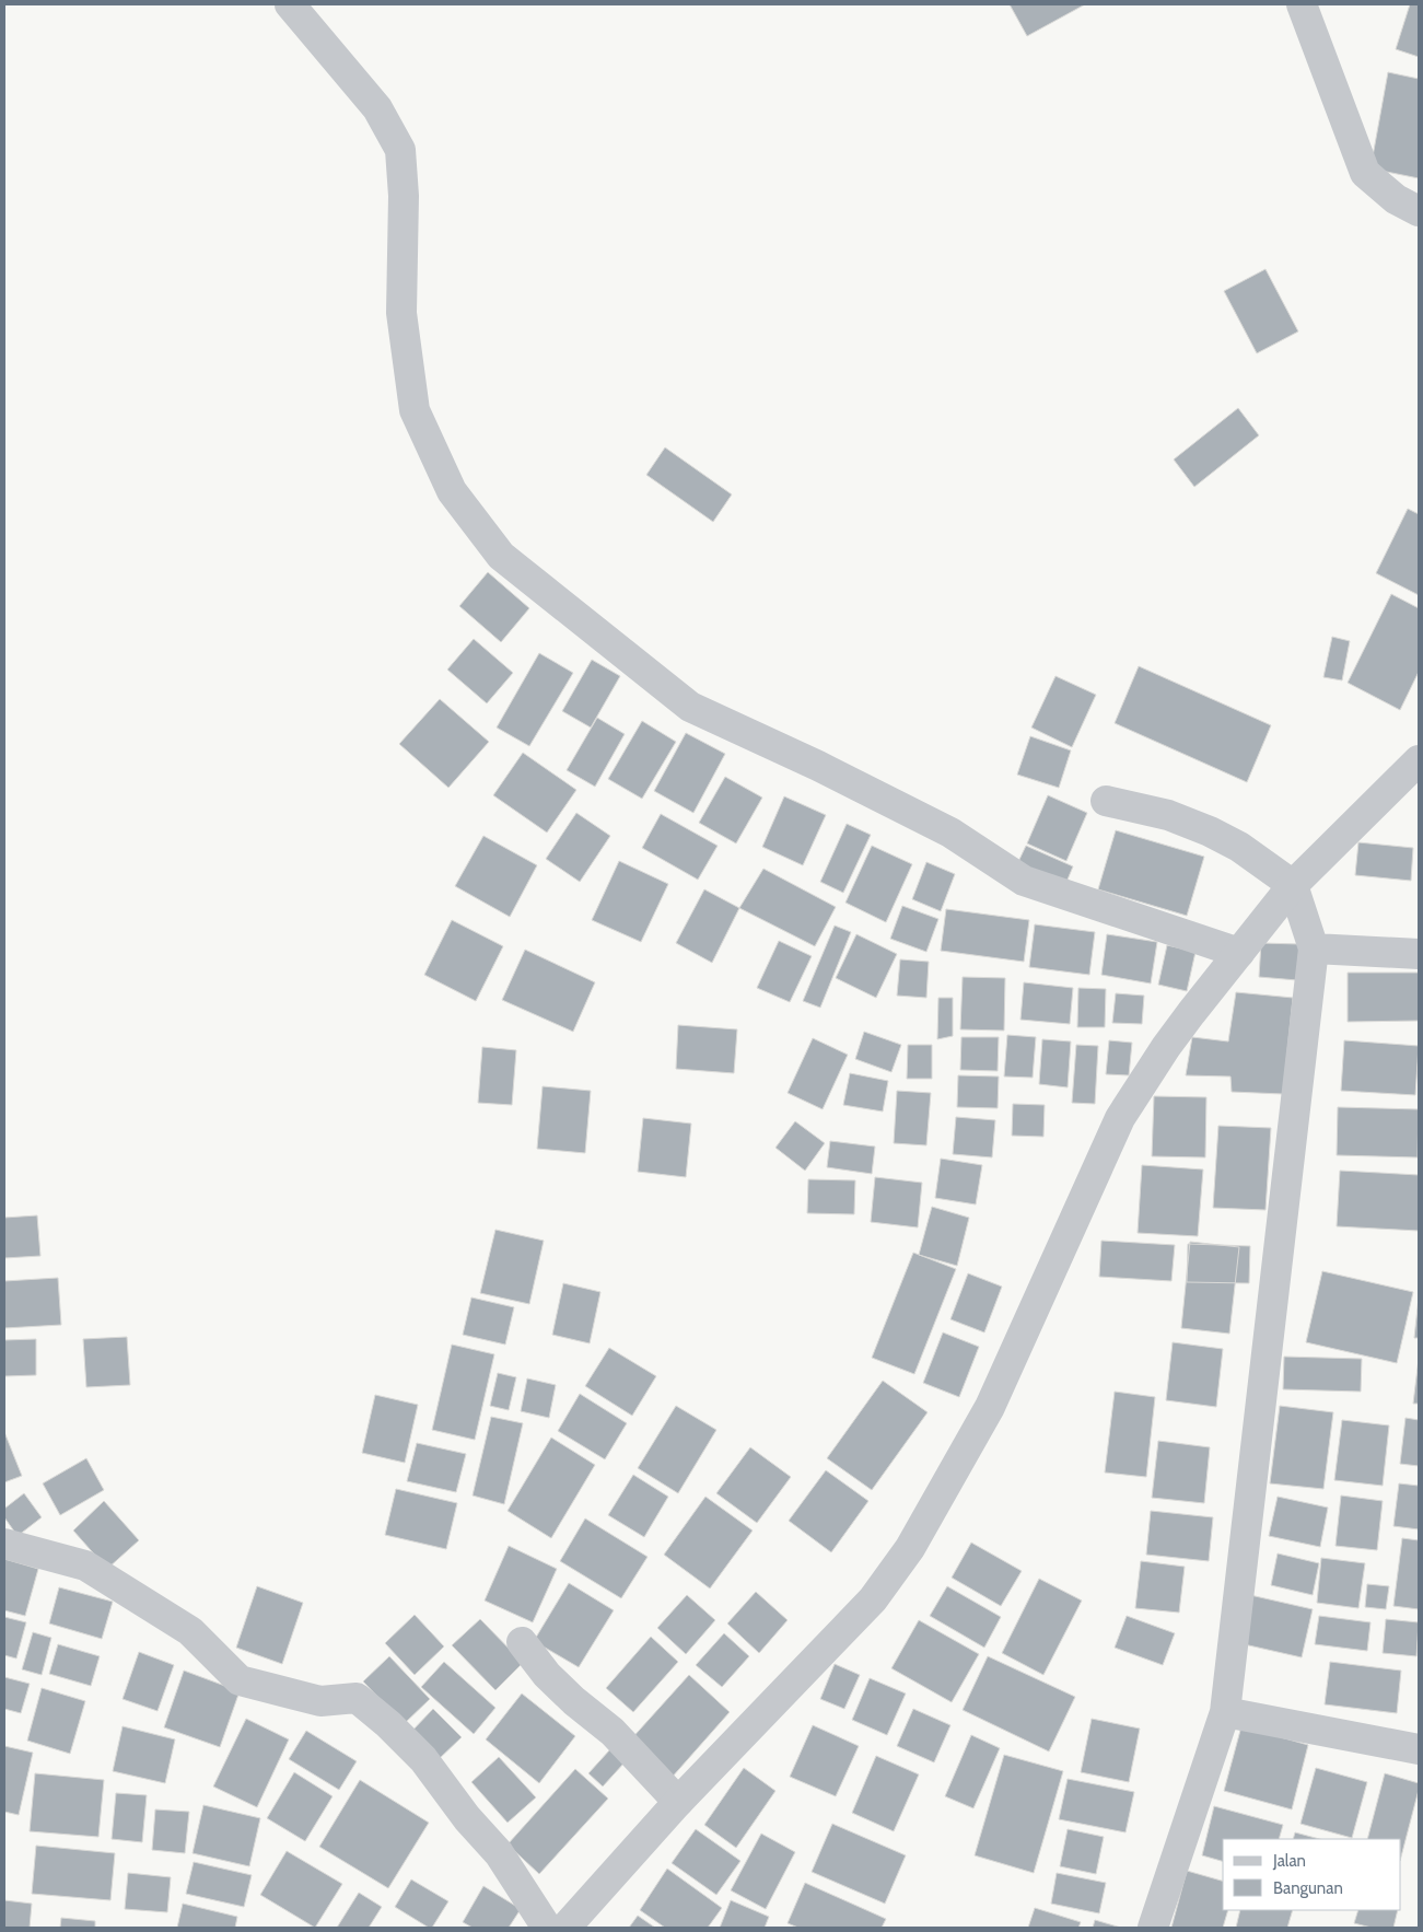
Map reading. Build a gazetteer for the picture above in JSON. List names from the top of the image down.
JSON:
{
  "legend": ["Jalan", "Bangunan"]
}
